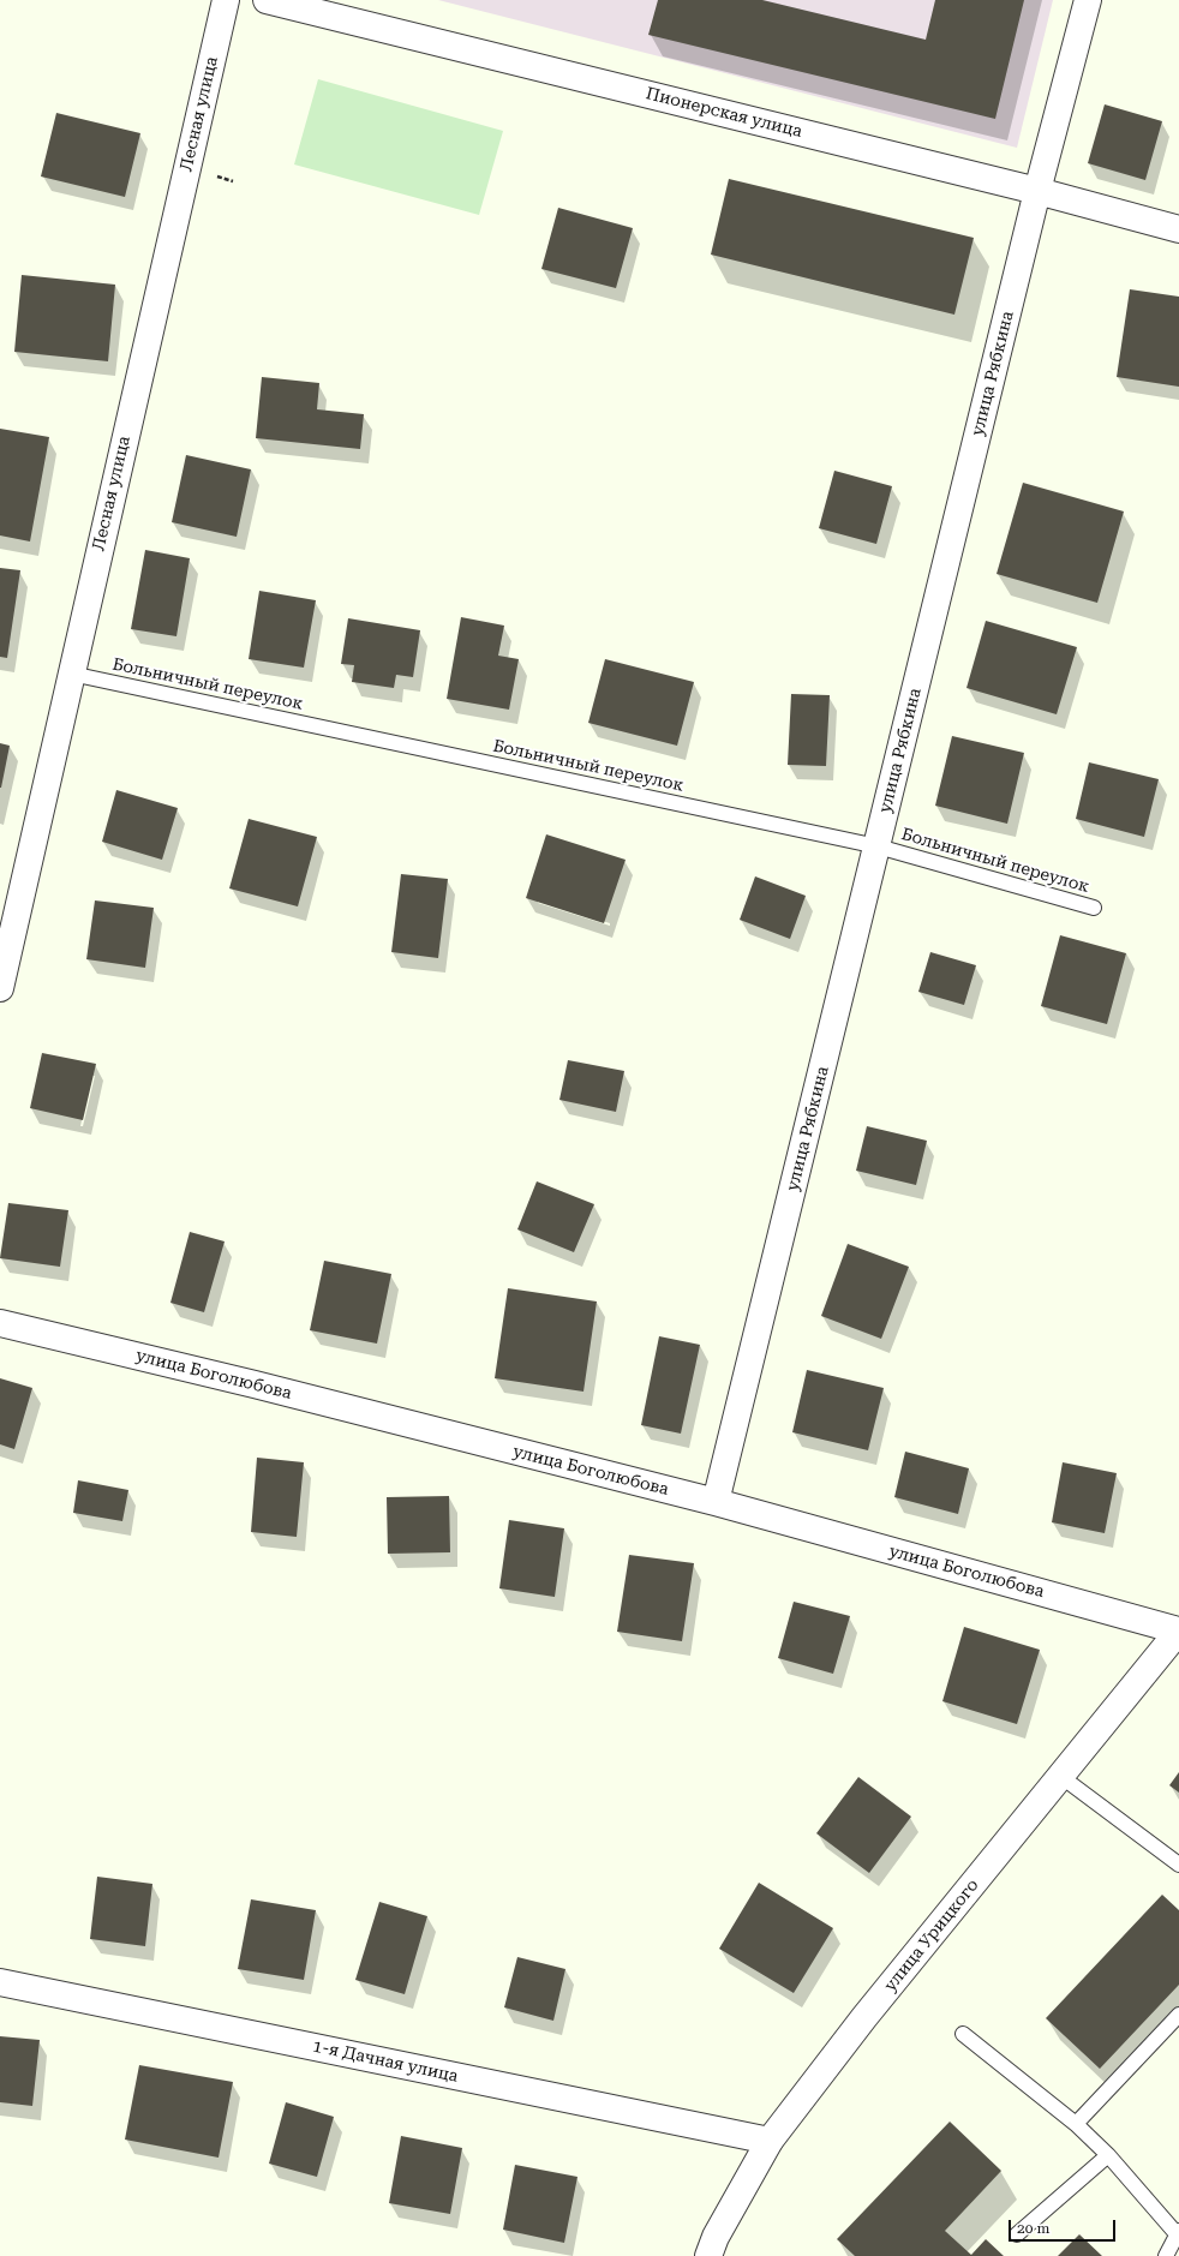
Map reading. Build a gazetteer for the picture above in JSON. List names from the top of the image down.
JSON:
{
  "streets": {
    "street": [
      "Пионерская улица",
      "Лесная улица",
      "улица Рябкина",
      "улица Боголюбова",
      "улица Урицкого",
      "1-я Дачная улица"
    ],
    "lane": ["Больничный переулок"]
  },
  "crossings": [
    ["Пионерская улица", "улица Рябкина"],
    ["Лесная улица", "Больничный переулок"],
    ["улица Рябкина", "Больничный переулок"],
    ["улица Рябкина", "улица Боголюбова"],
    ["улица Боголюбова", "улица Урицкого"],
    ["улица Урицкого", "1-я Дачная улица"]
  ],
  "scale_bar": "20 m"
}
